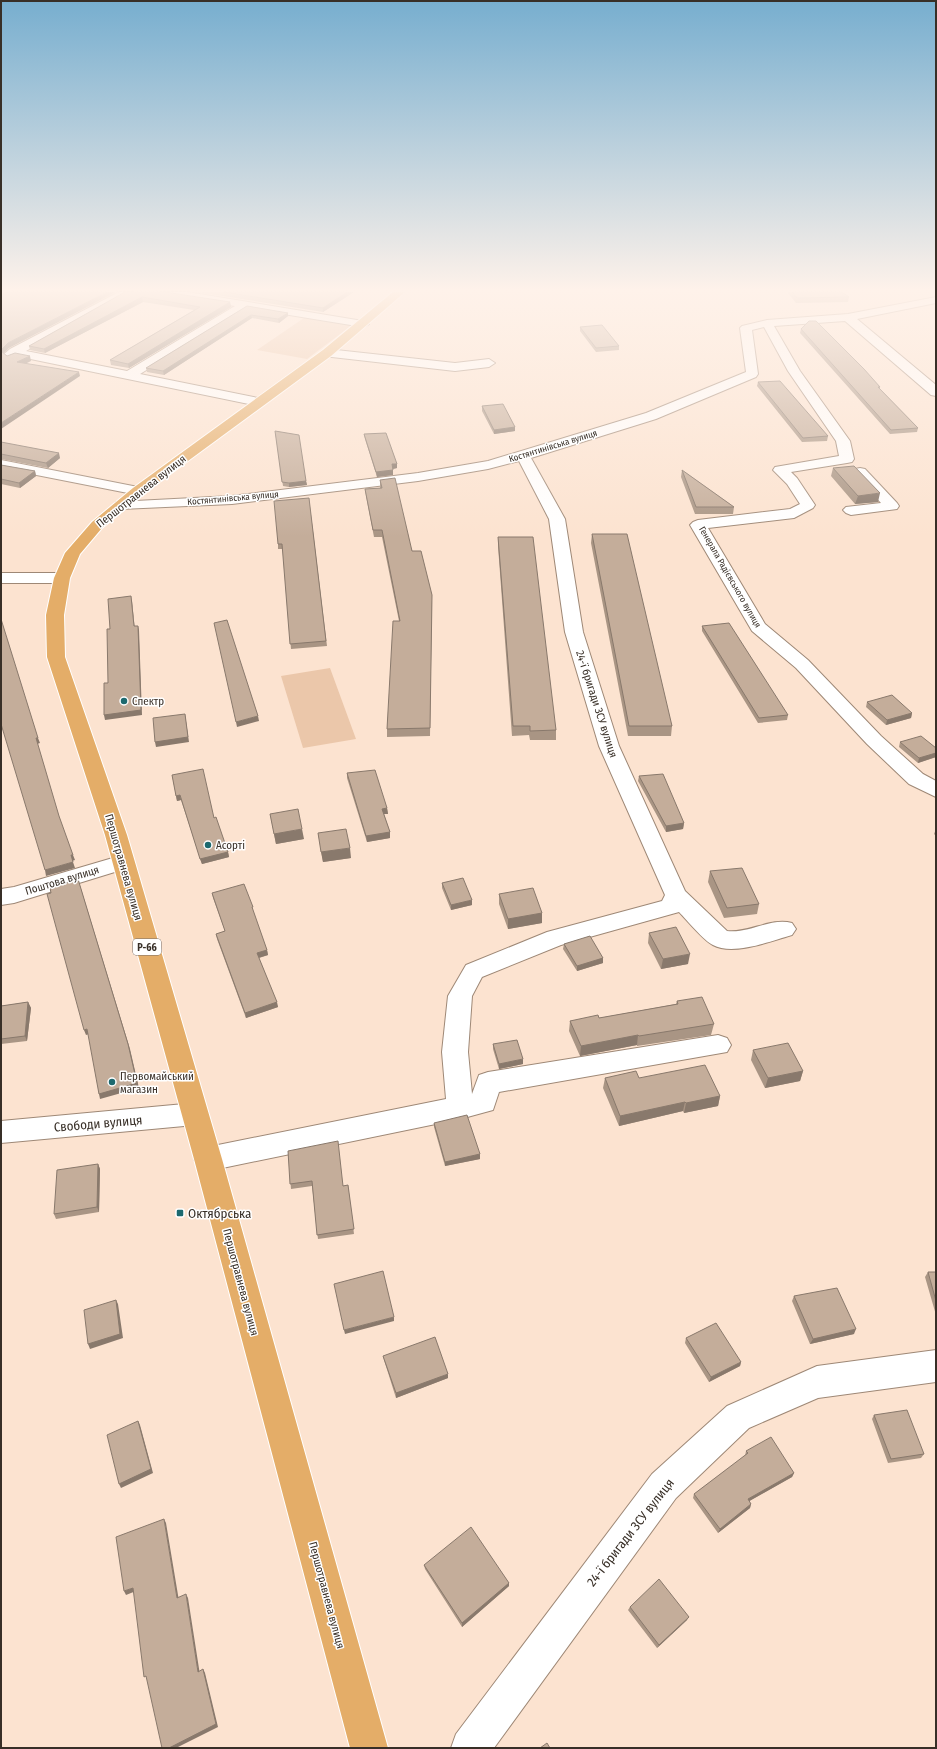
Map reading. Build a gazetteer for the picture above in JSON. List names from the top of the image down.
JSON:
{
  "streets": {
    "main road": ["Першотравнева вулиця", "Р-66"],
    "street": [
      "Костянтинівська вулиця",
      "Генерала Радієвського вулиця",
      "24-ї бригади ЗСУ вулиця",
      "Поштова вулиця",
      "Свободи вулиця"
    ]
  },
  "crossings": [
    ["Костянтинівська вулиця", "Першотравнева вулиця"],
    ["Костянтинівська вулиця", "24-ї бригади ЗСУ вулиця"],
    ["Першотравнева вулиця", "Поштова вулиця"],
    ["Першотравнева вулиця", "Свободи вулиця"]
  ],
  "places": {
    "other": ["Спектр", "Асорті", "Первомайський магазин"],
    "transit": ["Октябрська"]
  }
}
